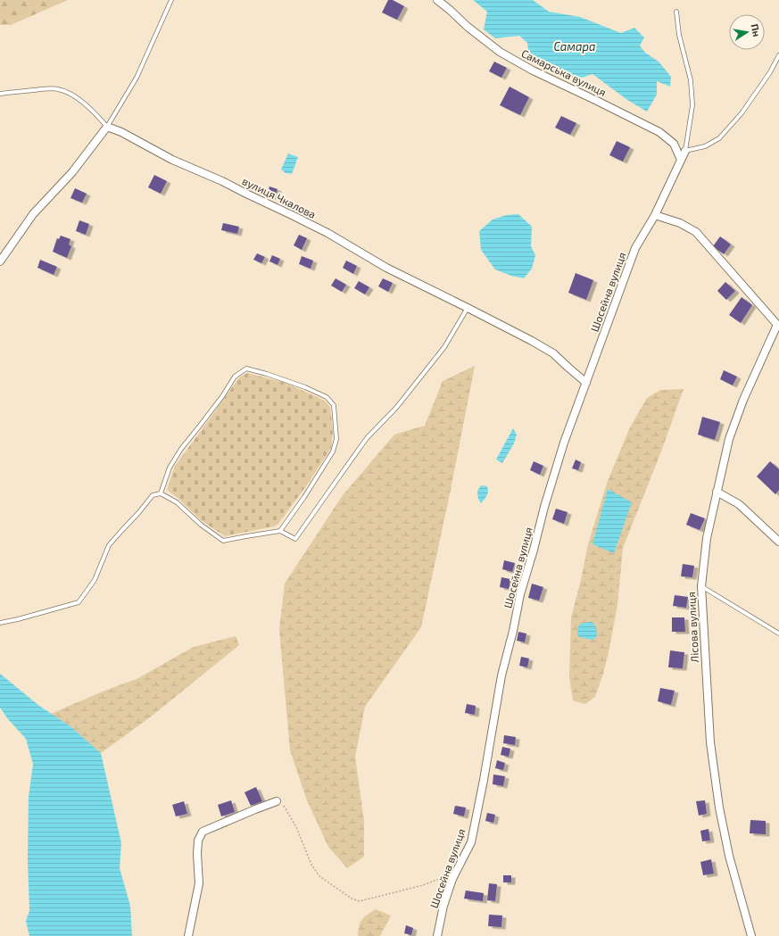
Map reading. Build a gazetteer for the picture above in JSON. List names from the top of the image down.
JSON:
{
  "streets": {
    "street": [
      "Самарська вулиця",
      "вулиця Чкалова",
      "Шосейна вулиця",
      "Лісова вулиця"
    ]
  },
  "crossings": [
    ["Самарська вулиця", "Шосейна вулиця"],
    ["вулиця Чкалова", "Шосейна вулиця"]
  ],
  "water": ["Самара"],
  "north": "right"
}
